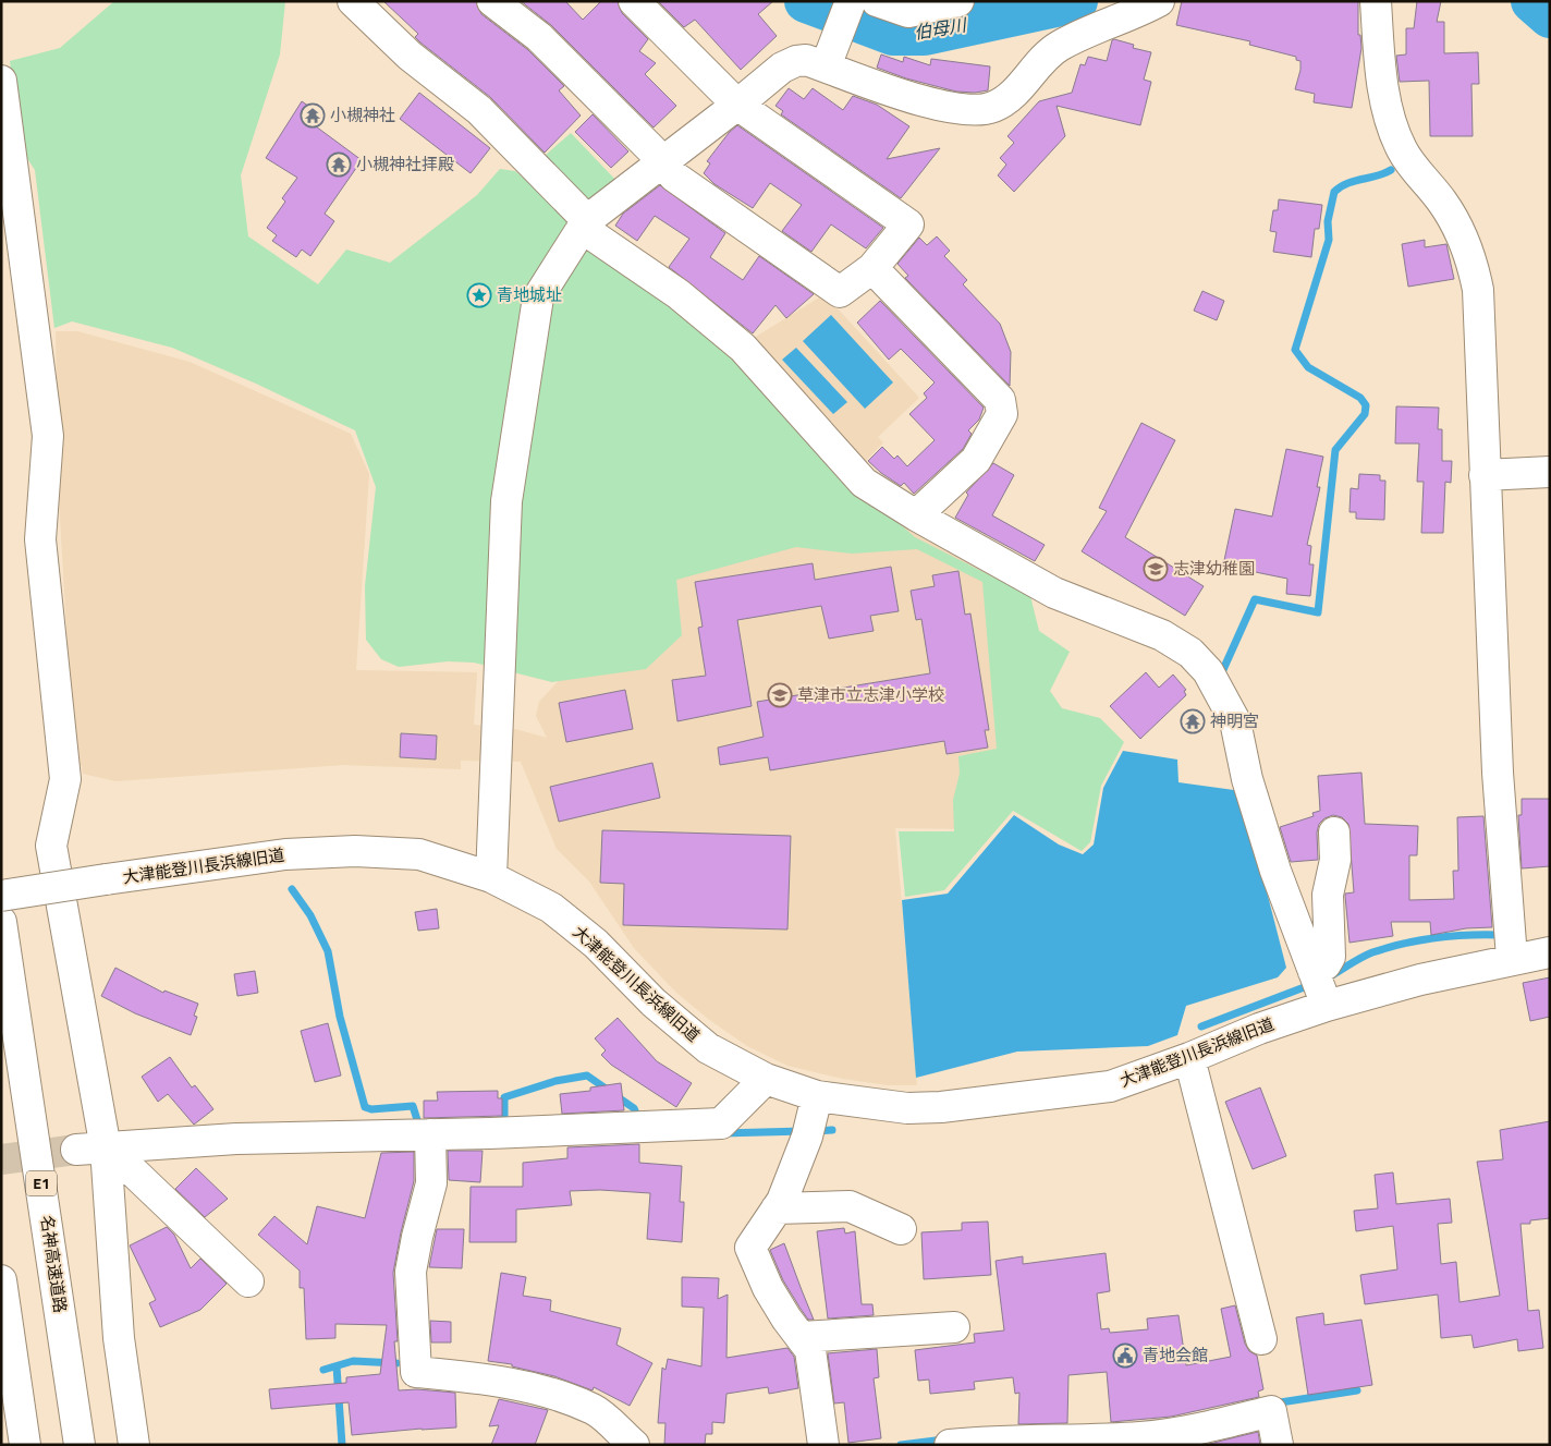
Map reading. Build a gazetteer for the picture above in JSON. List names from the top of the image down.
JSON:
{
  "streets": {
    "main road": ["大津能登川長浜線旧道", "E1", "名神高速道路"]
  },
  "water": ["伯母川"],
  "places": {
    "temple": ["小槻神社", "小槻神社拝殿", "神明宮"],
    "place": ["青地城址"],
    "school or university": ["志津幼稚園", "草津市立志津小学校"],
    "public building": ["青地会館"]
  }
}
